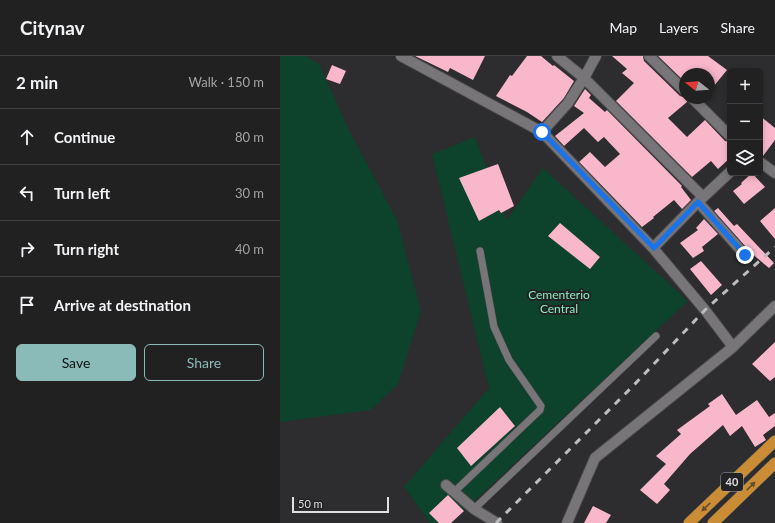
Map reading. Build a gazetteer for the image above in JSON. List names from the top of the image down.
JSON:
{
  "streets": {
    "highway": ["40"]
  },
  "parks": ["Cementerio Central"],
  "scale_bar": "50 m",
  "north": "left",
  "page": {
    "header": "Citynav",
    "nav": ["Map", "Layers", "Share"],
    "heading": ["2 min", "Walk · 150 m"],
    "map_buttons": ["+", "−"],
    "list": [
      ["Continue", "80 m"],
      ["Turn left", "30 m"],
      ["Turn right", "40 m"],
      "Arrive at destination"
    ],
    "buttons": ["Save", "Share"],
    "scale": "50 m"
  }
}
